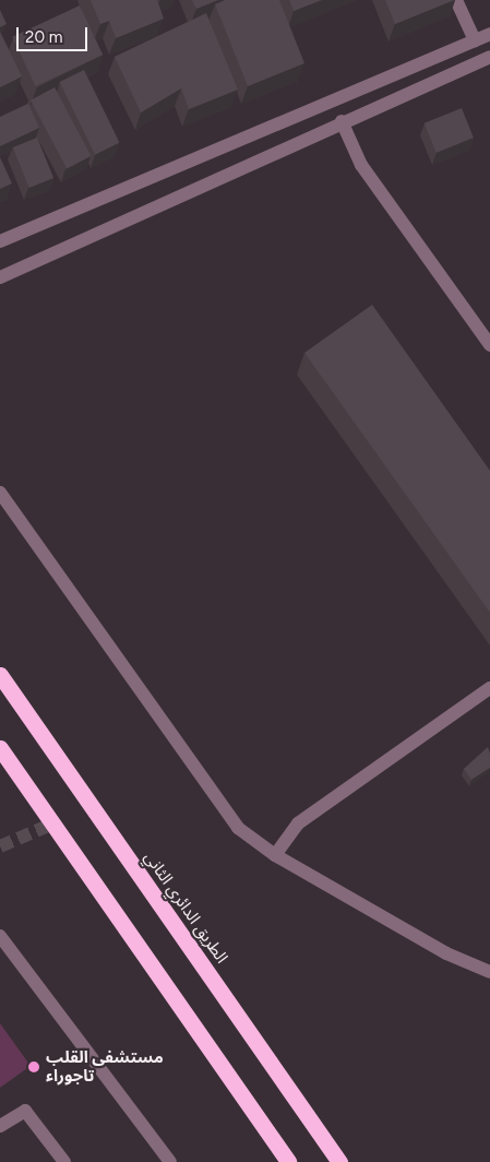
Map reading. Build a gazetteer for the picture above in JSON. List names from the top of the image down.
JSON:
{
  "streets": {
    "highway": ["الطريق الدائري الثاني"]
  },
  "places": ["مستشفى القلب تاجوراء"],
  "scale_bar": "20 m"
}
